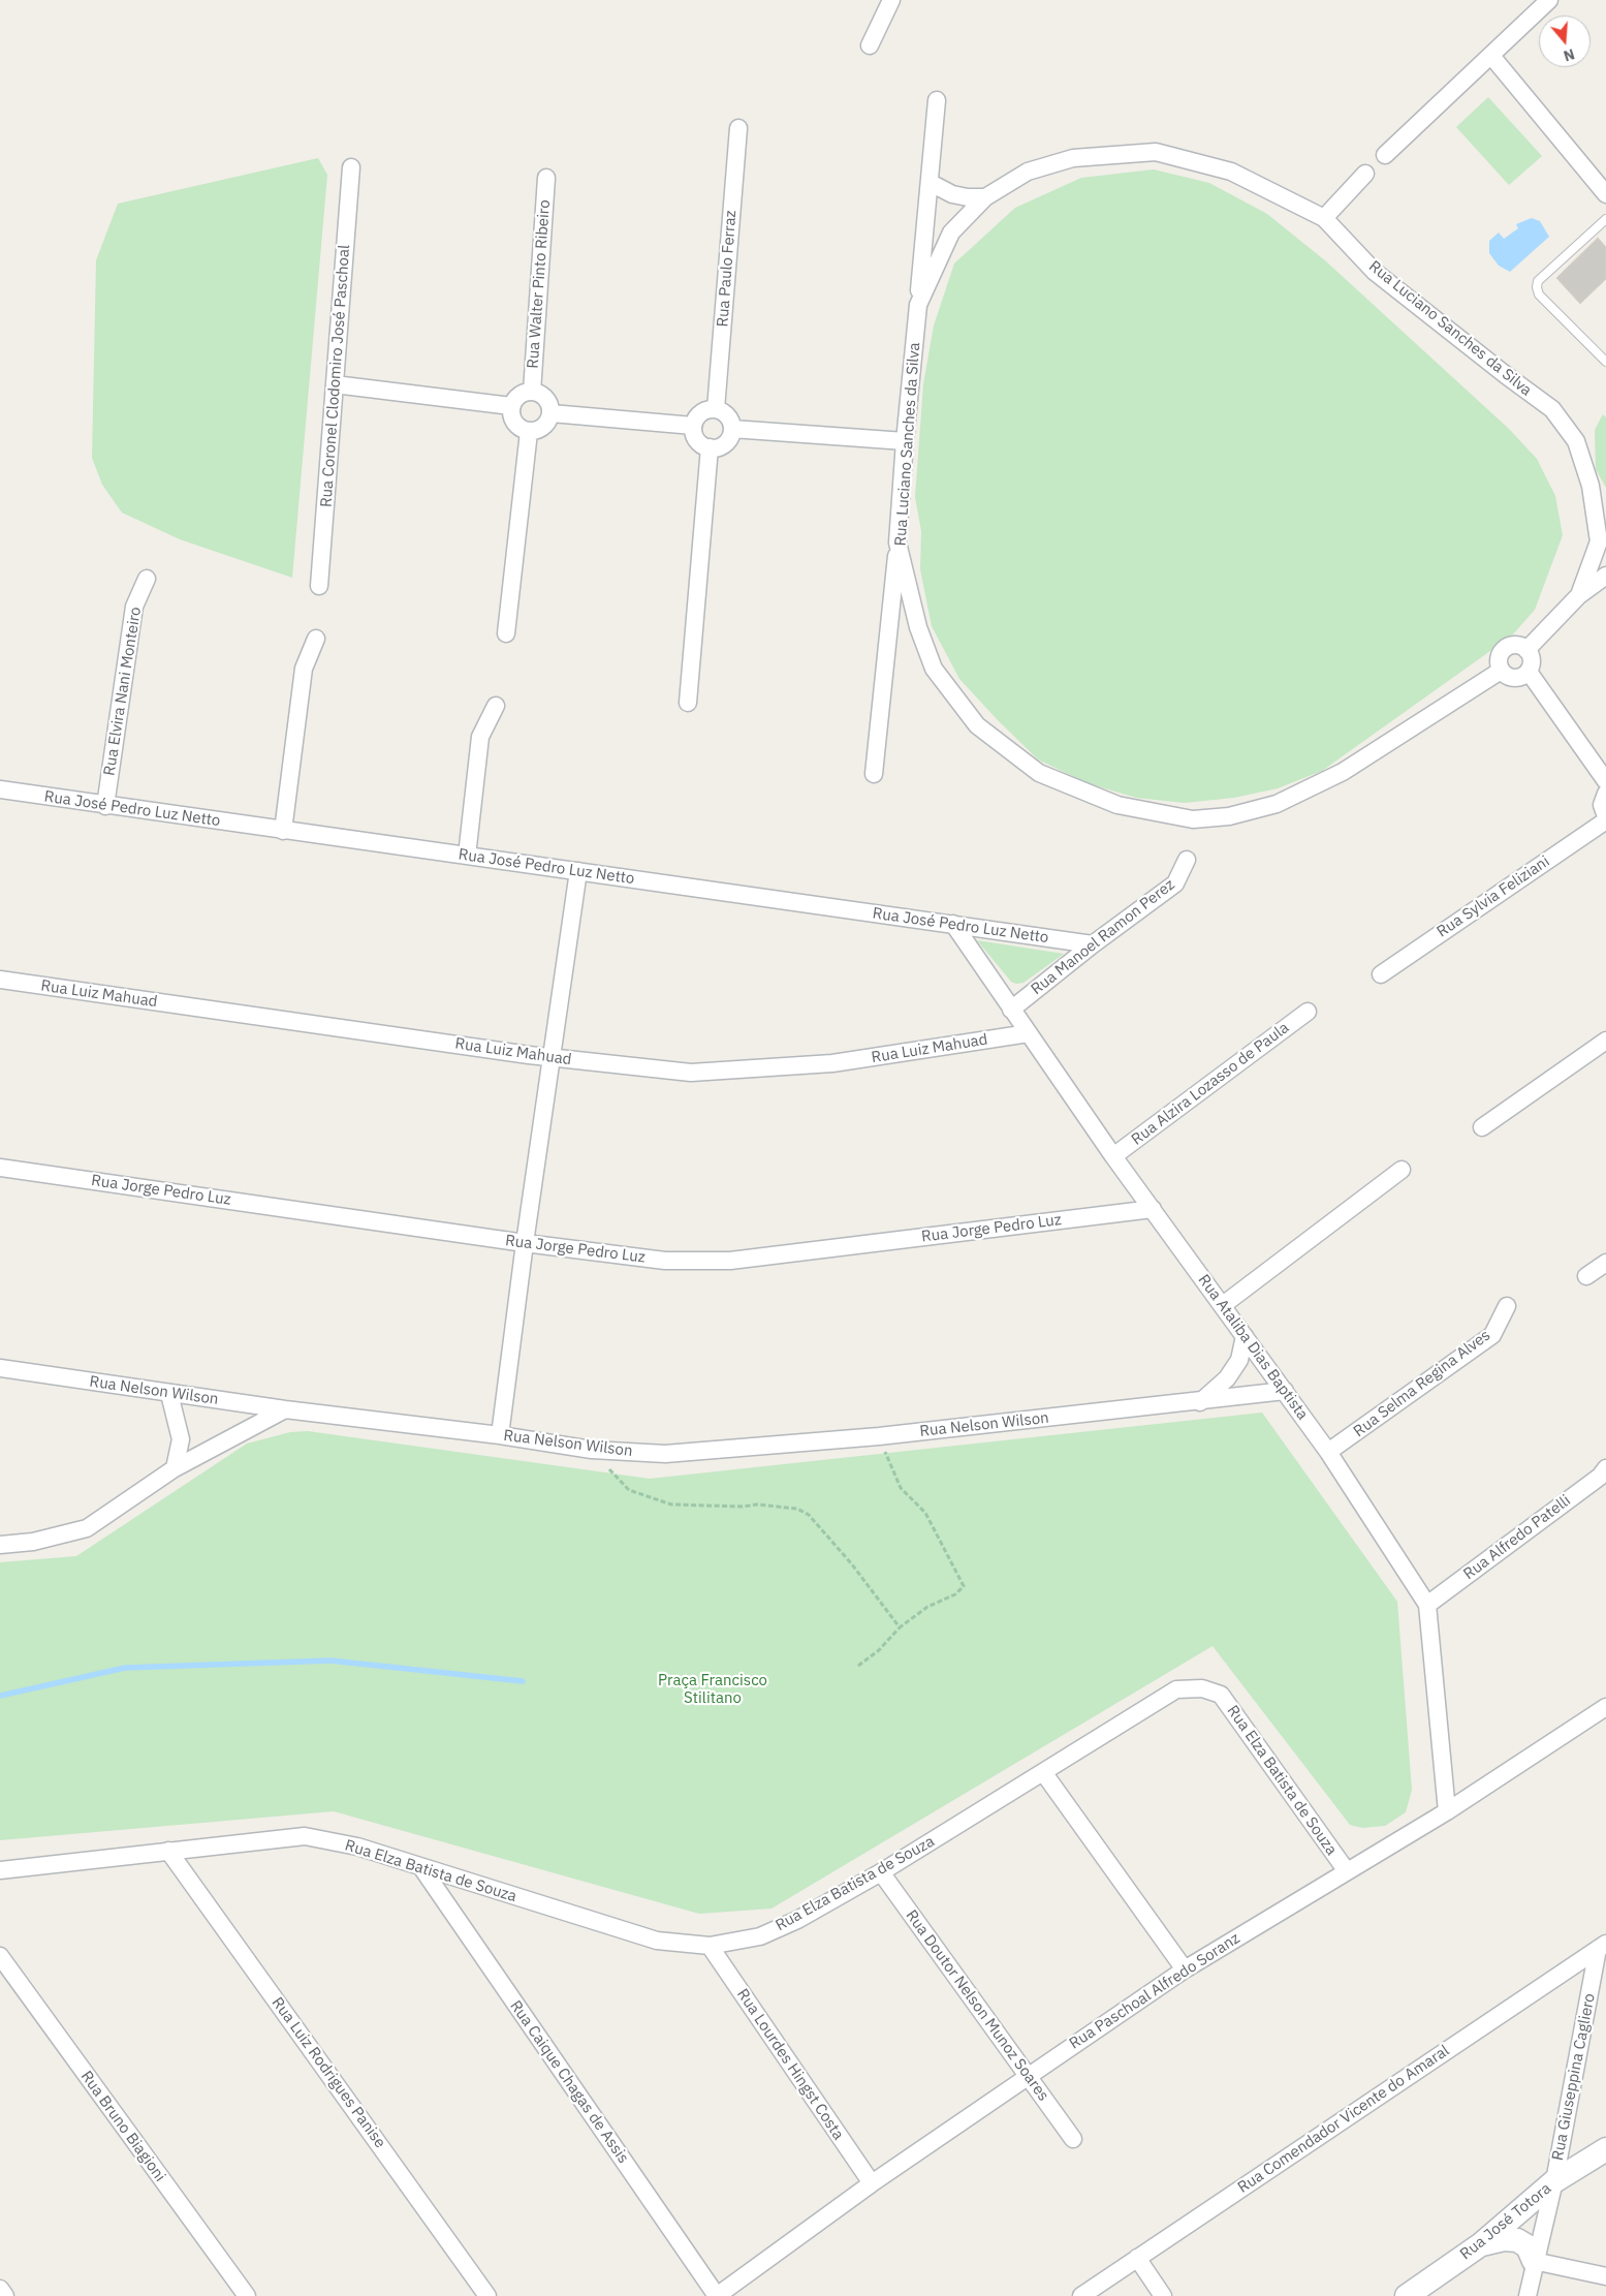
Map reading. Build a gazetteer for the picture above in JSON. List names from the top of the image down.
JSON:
{
  "streets": {
    "main road": ["Rua José Totora"],
    "street": [
      "Rua Paulo Ferraz",
      "Rua Walter Pinto Ribeiro",
      "Rua Luciano Sanches da Silva",
      "Rua Coronel Clodomiro José Paschoal",
      "Rua Elvira Nani Monteiro",
      "Rua José Pedro Luz Netto",
      "Rua Sylvia Feliziani",
      "Rua Manoel Ramon Perez",
      "Rua Luiz Mahuad",
      "Rua Alzira Lozasso de Paula",
      "Rua Jorge Pedro Luz",
      "Rua Ataliba Dias Baptista",
      "Rua Selma Regina Alves",
      "Rua Nelson Wilson",
      "Rua Alfredo Patelli",
      "Rua Elza Batista de Souza",
      "Rua Paschoal Alfredo Soranz",
      "Rua Doutor Nelson Munoz Soares",
      "Rua Lourdes Hingst Costa",
      "Rua Luiz Rodrigues Panise",
      "Rua Giuseppina Cagliero",
      "Rua Caique Chagas de Assis",
      "Rua Comendador Vicente do Amaral",
      "Rua Bruno Biagioni"
    ]
  },
  "crossings": [
    ["Rua Elvira Nani Monteiro", "Rua José Pedro Luz Netto"],
    ["Rua José Pedro Luz Netto", "Rua Manoel Ramon Perez"],
    ["Rua José Pedro Luz Netto", "Rua Ataliba Dias Baptista"],
    ["Rua Manoel Ramon Perez", "Rua Ataliba Dias Baptista"],
    ["Rua Luiz Mahuad", "Rua Ataliba Dias Baptista"],
    ["Rua Alzira Lozasso de Paula", "Rua Ataliba Dias Baptista"],
    ["Rua Jorge Pedro Luz", "Rua Ataliba Dias Baptista"],
    ["Rua Ataliba Dias Baptista", "Rua Selma Regina Alves"],
    ["Rua Ataliba Dias Baptista", "Rua Nelson Wilson"],
    ["Rua Ataliba Dias Baptista", "Rua Alfredo Patelli"],
    ["Rua Ataliba Dias Baptista", "Rua Paschoal Alfredo Soranz"],
    ["Rua Elza Batista de Souza", "Rua Paschoal Alfredo Soranz"],
    ["Rua Elza Batista de Souza", "Rua Doutor Nelson Munoz Soares"],
    ["Rua Elza Batista de Souza", "Rua Lourdes Hingst Costa"],
    ["Rua Elza Batista de Souza", "Rua Luiz Rodrigues Panise"],
    ["Rua Elza Batista de Souza", "Rua Caique Chagas de Assis"],
    ["Rua Paschoal Alfredo Soranz", "Rua Doutor Nelson Munoz Soares"],
    ["Rua Paschoal Alfredo Soranz", "Rua Lourdes Hingst Costa"],
    ["Rua Paschoal Alfredo Soranz", "Rua Caique Chagas de Assis"],
    ["Rua Giuseppina Cagliero", "Rua Comendador Vicente do Amaral"],
    ["Rua Giuseppina Cagliero", "Rua José Totora"]
  ],
  "parks": ["Praça Francisco Stilitano"],
  "north": "bottom"
}
